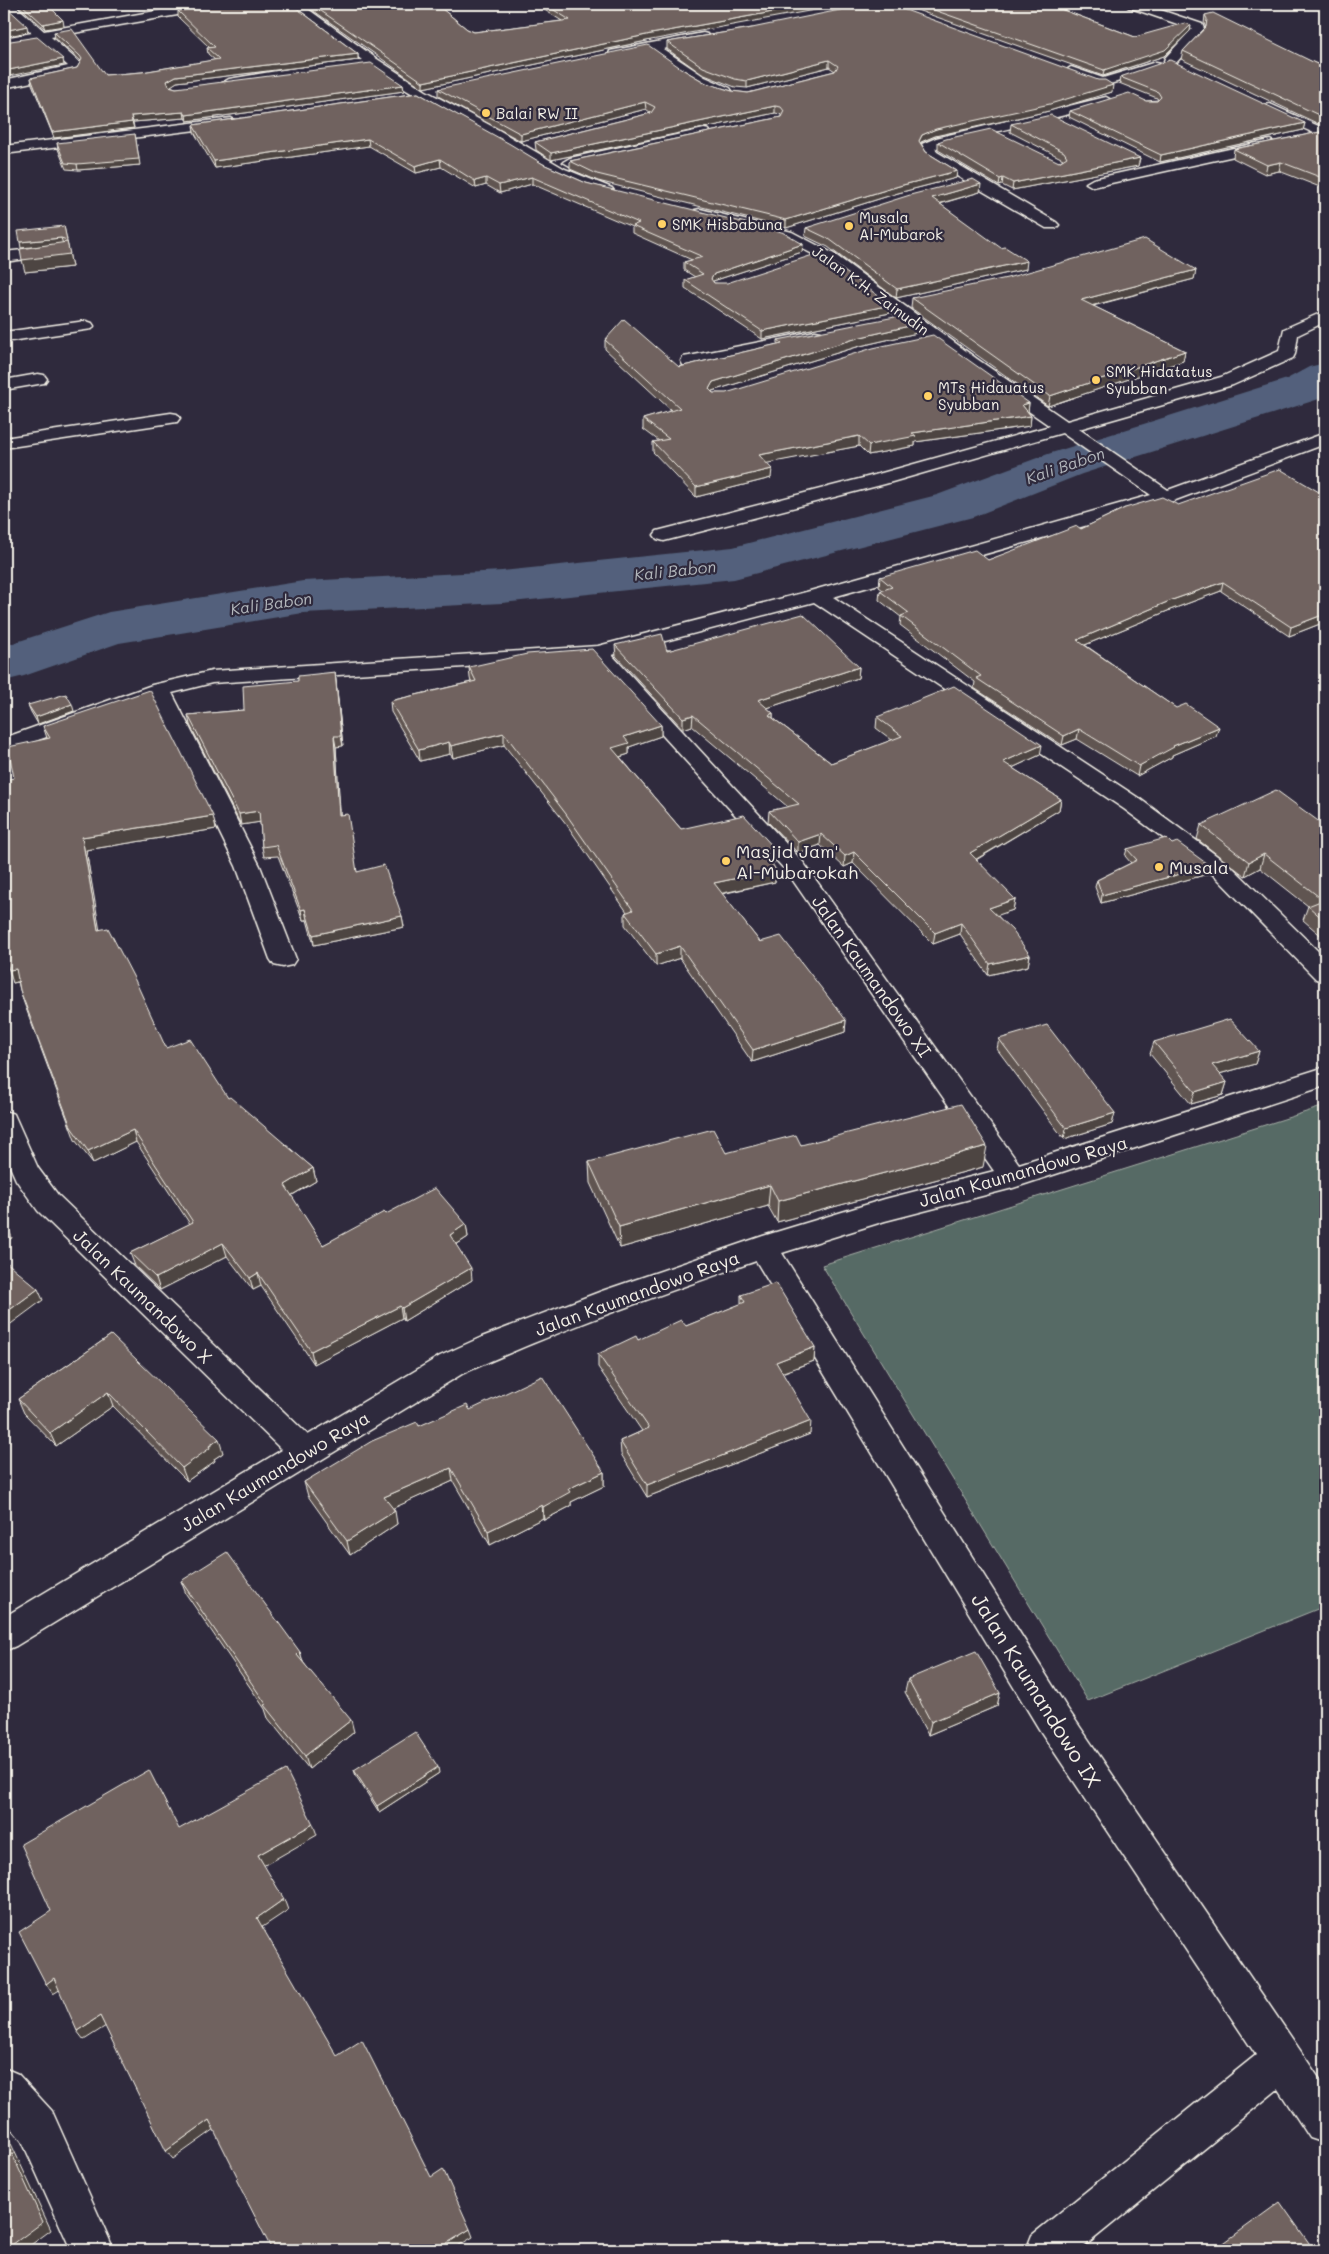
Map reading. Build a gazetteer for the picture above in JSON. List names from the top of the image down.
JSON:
{
  "streets": {
    "street": [
      "Jalan K.H. Zainudin",
      "Jalan Kaumandowo XI",
      "Jalan Kaumandowo Raya",
      "Jalan Kaumandowo X",
      "Jalan Kaumandowo IX"
    ]
  },
  "crossings": [
    ["Jalan Kaumandowo XI", "Jalan Kaumandowo Raya"],
    ["Jalan Kaumandowo Raya", "Jalan Kaumandowo X"],
    ["Jalan Kaumandowo Raya", "Jalan Kaumandowo IX"]
  ],
  "water": ["Kali Babon"],
  "places": [
    "Balai RW II",
    "SMK Hisbabuna",
    "Musala Al-Mubarok",
    "SMK Hidatatus Syubban",
    "MTs Hidauatus Syubban",
    "Masjid Jam' Al-Mubarokah",
    "Musala"
  ]
}
